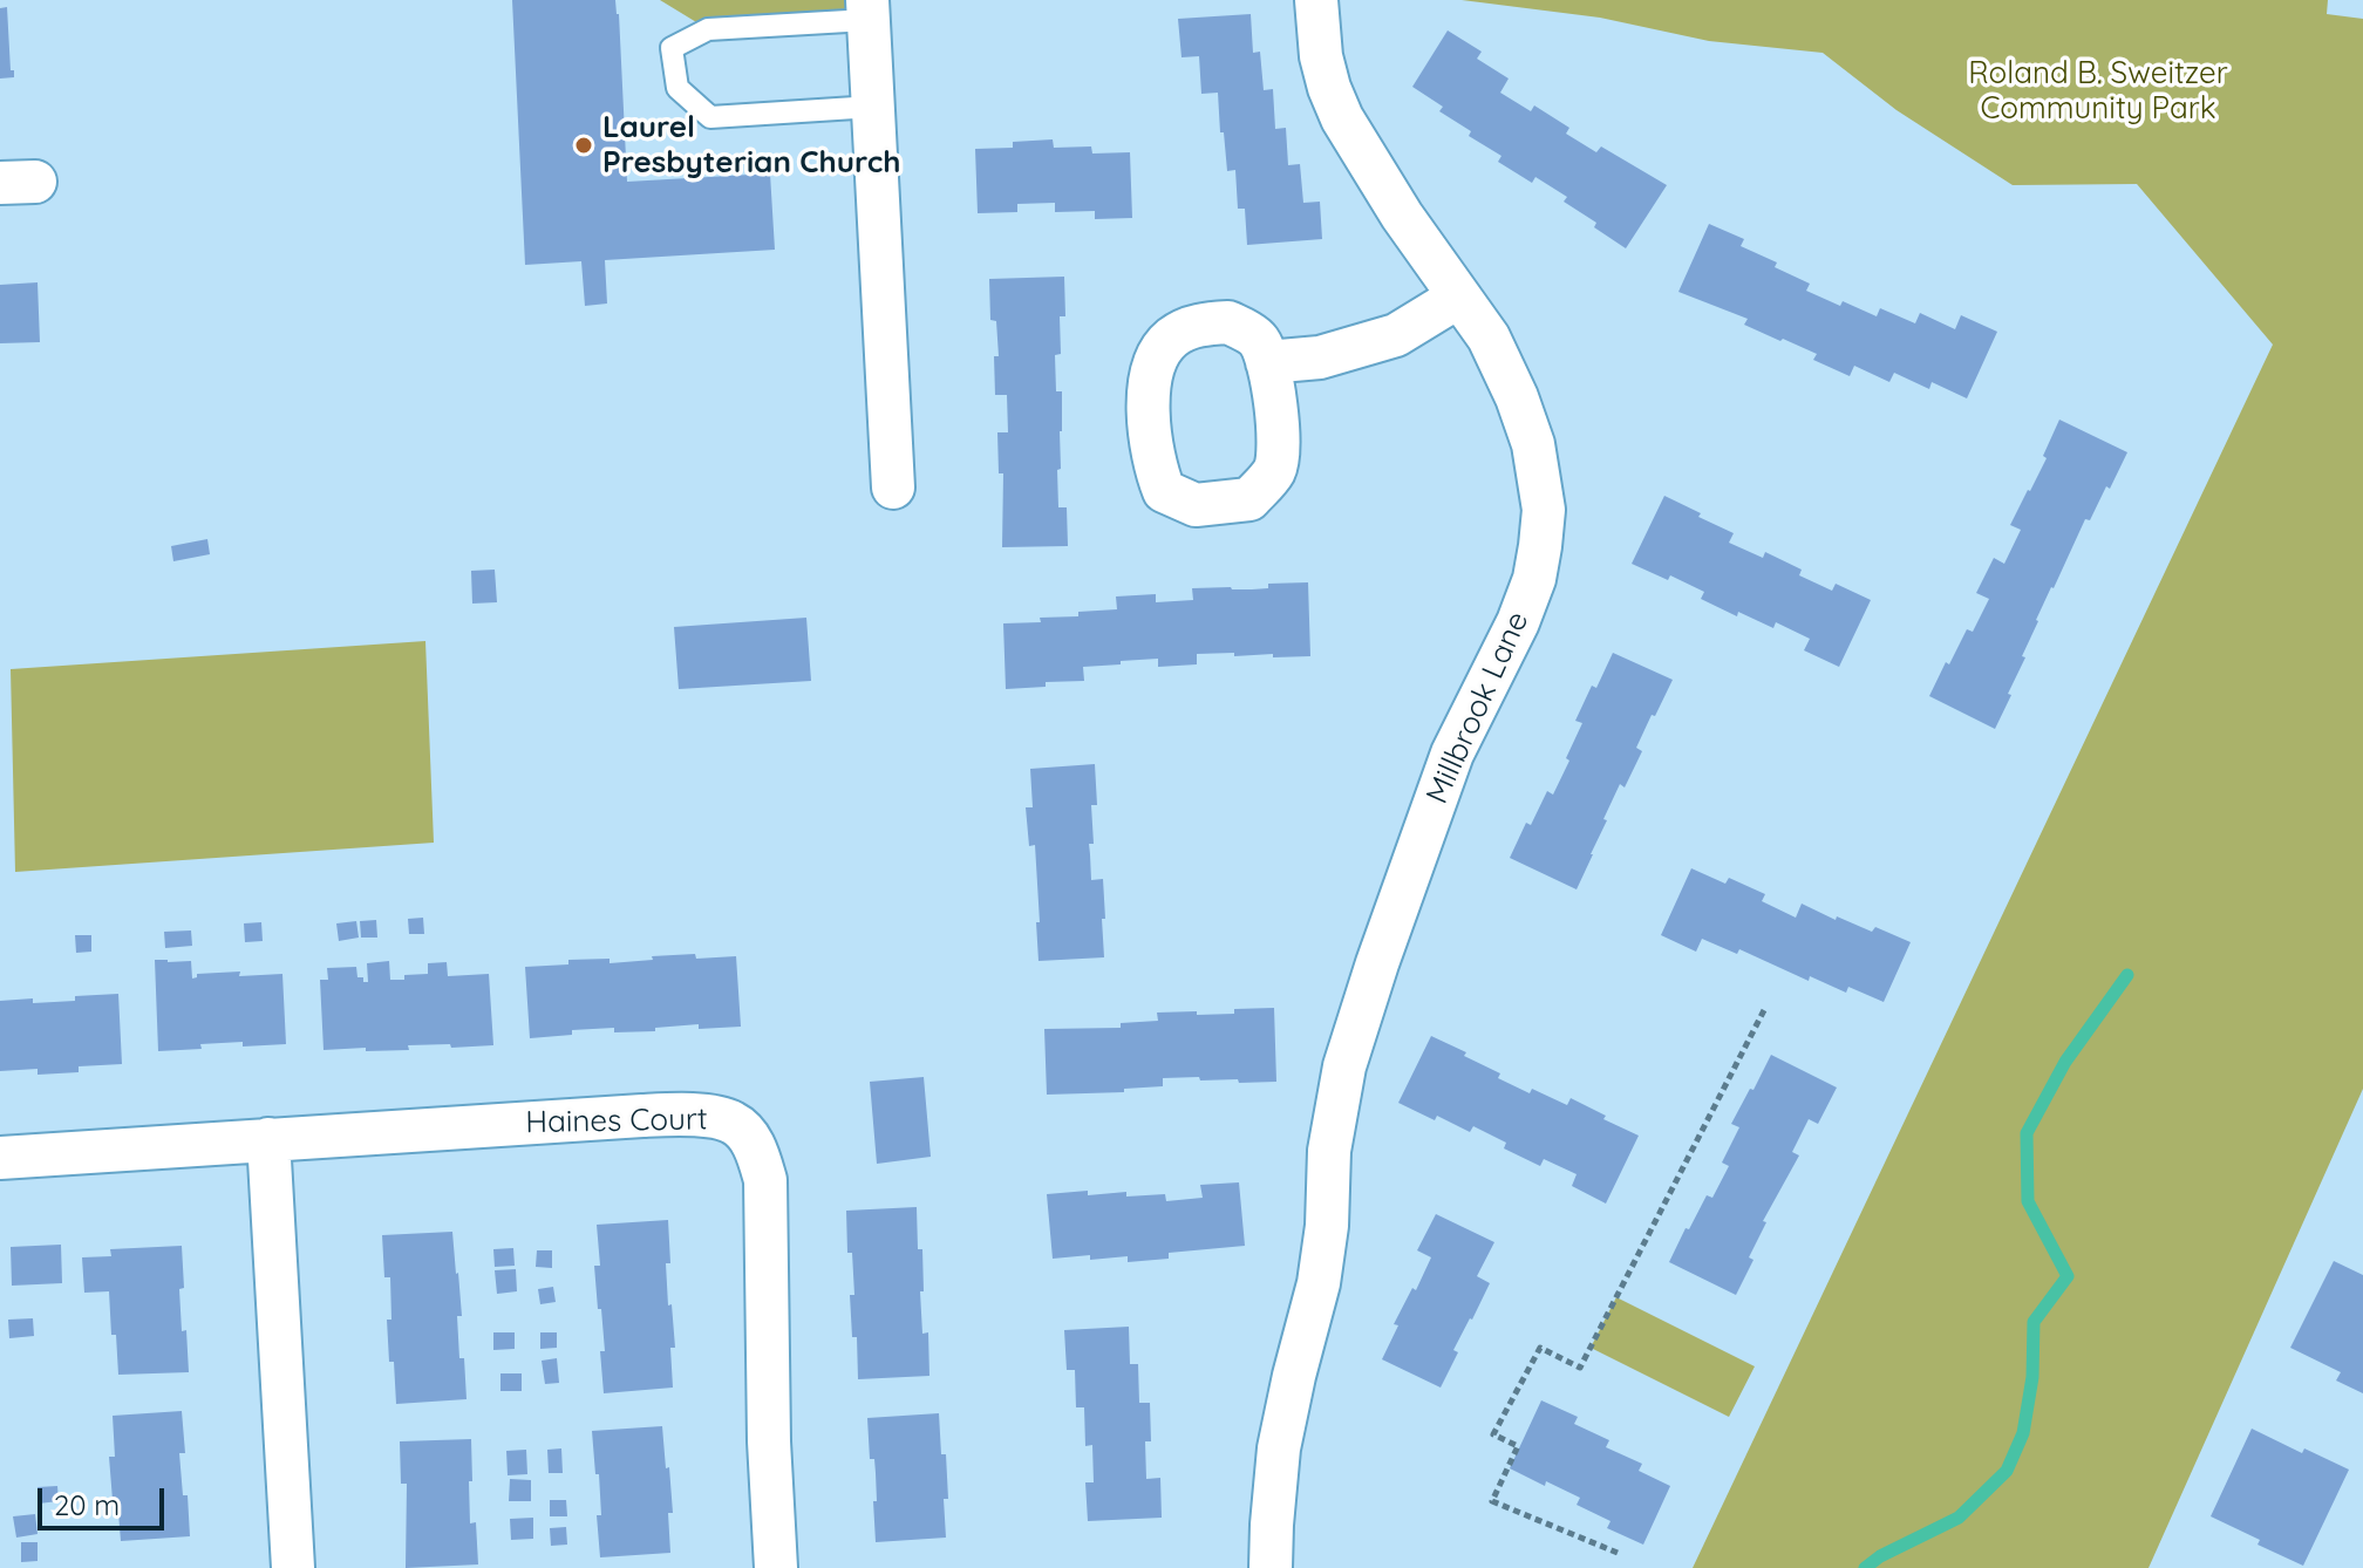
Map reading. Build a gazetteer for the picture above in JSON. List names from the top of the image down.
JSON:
{
  "streets": {
    "street": ["Millbrook Lane", "Haines Court"]
  },
  "parks": ["Roland B. Sweitzer Community Park"],
  "places": ["Laurel Presbyterian Church"],
  "scale_bar": "20 m"
}
